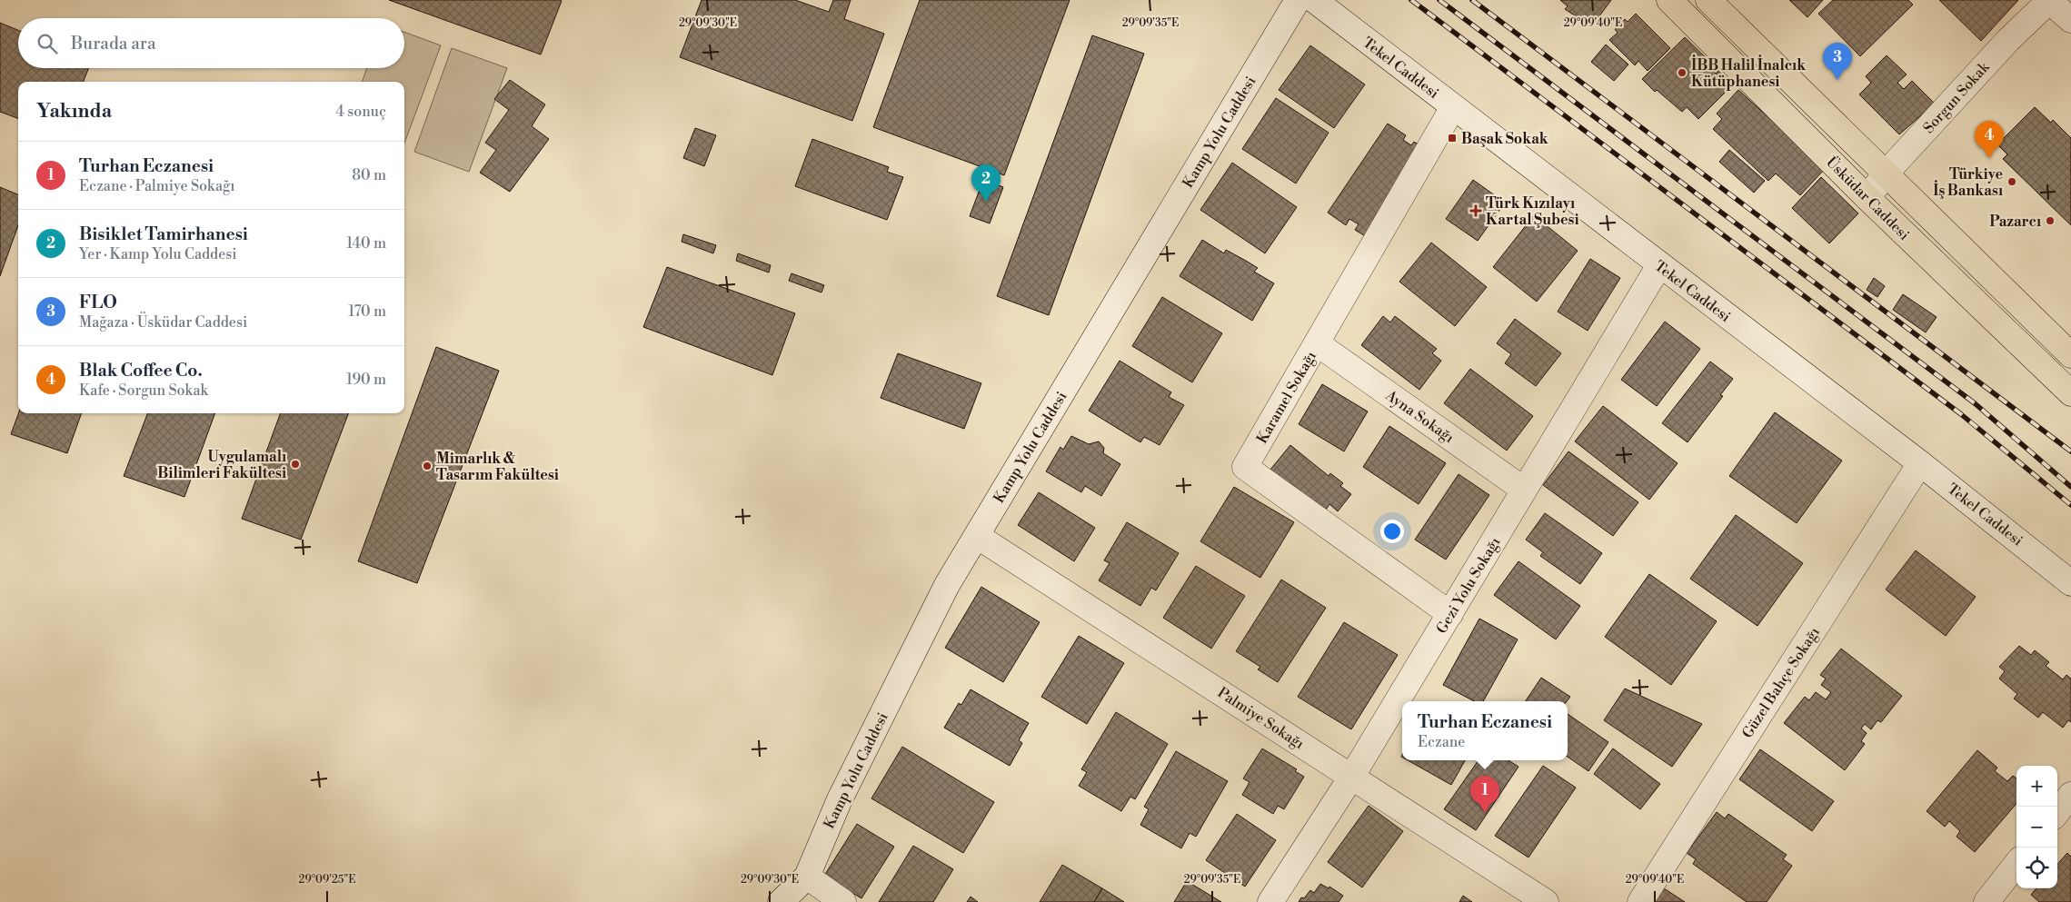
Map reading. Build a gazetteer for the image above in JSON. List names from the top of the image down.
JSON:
{
  "streets": {
    "main road": ["Üsküdar Caddesi"],
    "street": [
      "Tekel Caddesi",
      "Sorgun Sokak",
      "Kamp Yolu Caddesi",
      "Karamel Sokağı",
      "Ayna Sokağı",
      "Gezi Yolu Sokağı",
      "Güzel Bahçe Sokağı",
      "Palmiye Sokağı"
    ]
  },
  "crossings": [
    ["Tekel Caddesi", "Karamel Sokağı"],
    ["Tekel Caddesi", "Gezi Yolu Sokağı"],
    ["Tekel Caddesi", "Güzel Bahçe Sokağı"],
    ["Sorgun Sokak", "Üsküdar Caddesi"],
    ["Kamp Yolu Caddesi", "Palmiye Sokağı"],
    ["Karamel Sokağı", "Ayna Sokağı"],
    ["Karamel Sokağı", "Gezi Yolu Sokağı"],
    ["Ayna Sokağı", "Gezi Yolu Sokağı"],
    ["Gezi Yolu Sokağı", "Palmiye Sokağı"]
  ],
  "places": {
    "other": [
      "İBB Halil İnalcık Kütüphanesi",
      "Türkiye İş Bankası",
      "Pazarcı",
      "Uygulamalı Bilimleri Fakültesi",
      "Mimarlık & Tasarım Fakültesi"
    ],
    "transit": ["Başak Sokak"],
    "health": ["Türk Kızılayı Kartal Şubesi"]
  },
  "page": {
    "search": "Burada ara",
    "pins": [
      "3",
      "4",
      "2",
      "1"
    ],
    "heading": ["Yakında", "4 sonuç"],
    "list": [
      {
        "mark": "1",
        "name": "Turhan Eczanesi",
        "note": "Eczane · Palmiye Sokağı",
        "value": "80 m"
      },
      {
        "mark": "2",
        "name": "Bisiklet Tamirhanesi",
        "note": "Yer · Kamp Yolu Caddesi",
        "value": "140 m"
      },
      {
        "mark": "3",
        "name": "FLO",
        "note": "Mağaza · Üsküdar Caddesi",
        "value": "170 m"
      },
      {
        "mark": "4",
        "name": "Blak Coffee Co.",
        "note": "Kafe · Sorgun Sokak",
        "value": "190 m"
      }
    ],
    "popup": ["Turhan Eczanesi", "Eczane"],
    "map_buttons": ["+", "−"]
  },
  "coordinates": [
    "29°09'30\"E",
    "29°09'35\"E",
    "29°09'40\"E",
    "29°09'25\"E"
  ]
}
